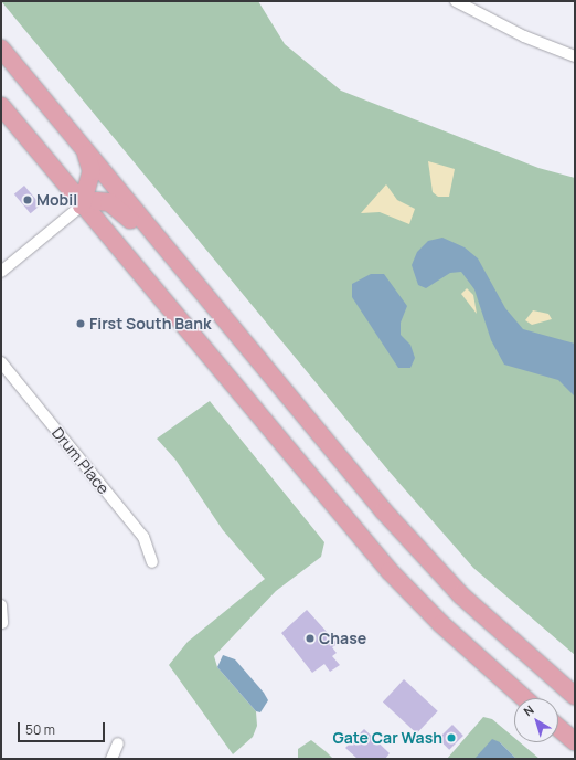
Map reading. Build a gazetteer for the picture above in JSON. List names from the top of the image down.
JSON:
{
  "streets": {
    "street": ["Drum Place"]
  },
  "places": [
    "Mobil",
    "First South Bank",
    "Chase",
    "Gate Car Wash"
  ],
  "scale_bar": "50 m",
  "north": "top left"
}
